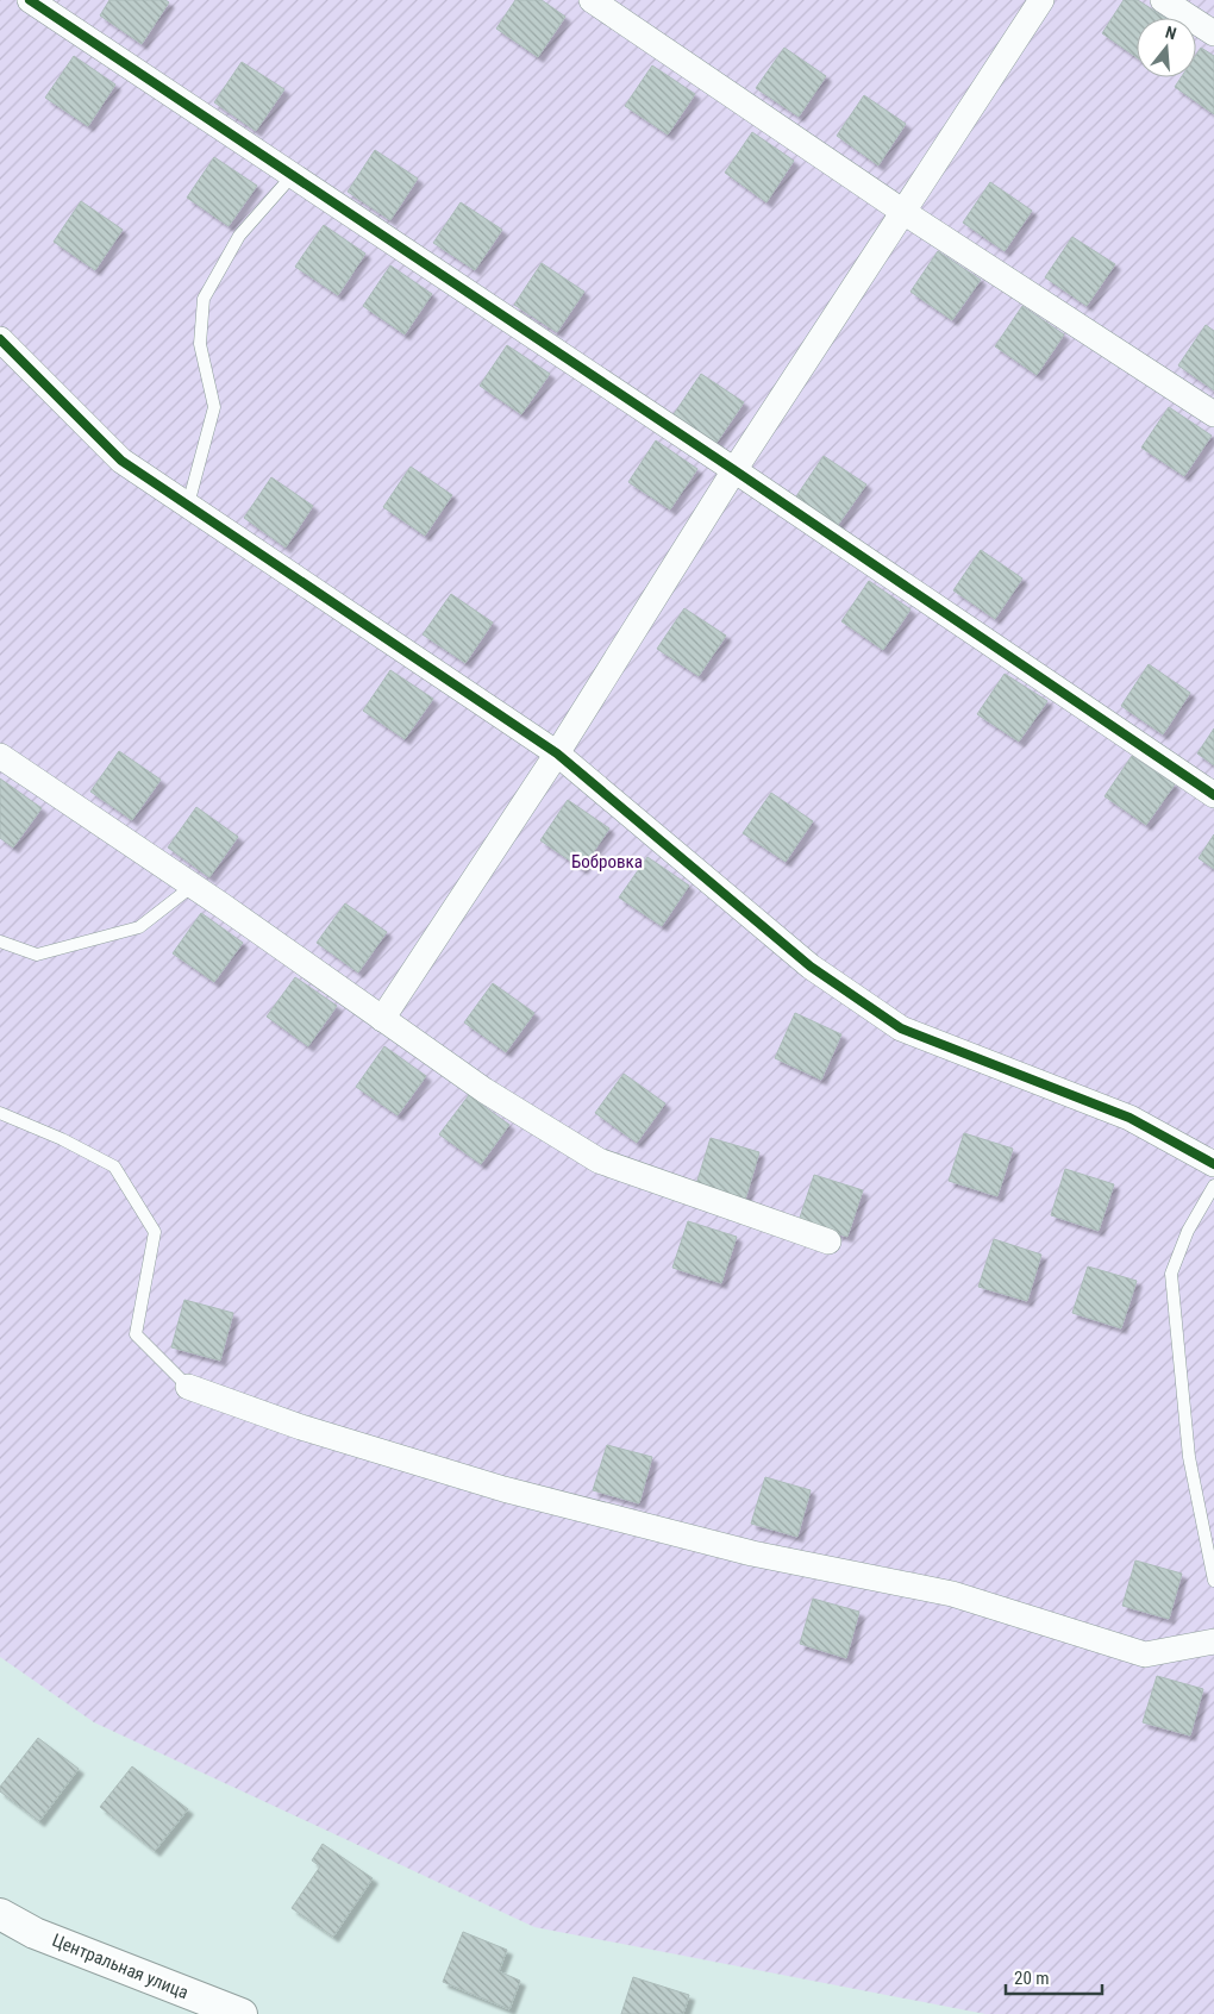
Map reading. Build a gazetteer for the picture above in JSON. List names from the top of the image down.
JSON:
{
  "streets": {
    "street": ["Центральная улица"]
  },
  "parks": ["Бобровка"],
  "scale_bar": "20 m",
  "north": "top"
}
